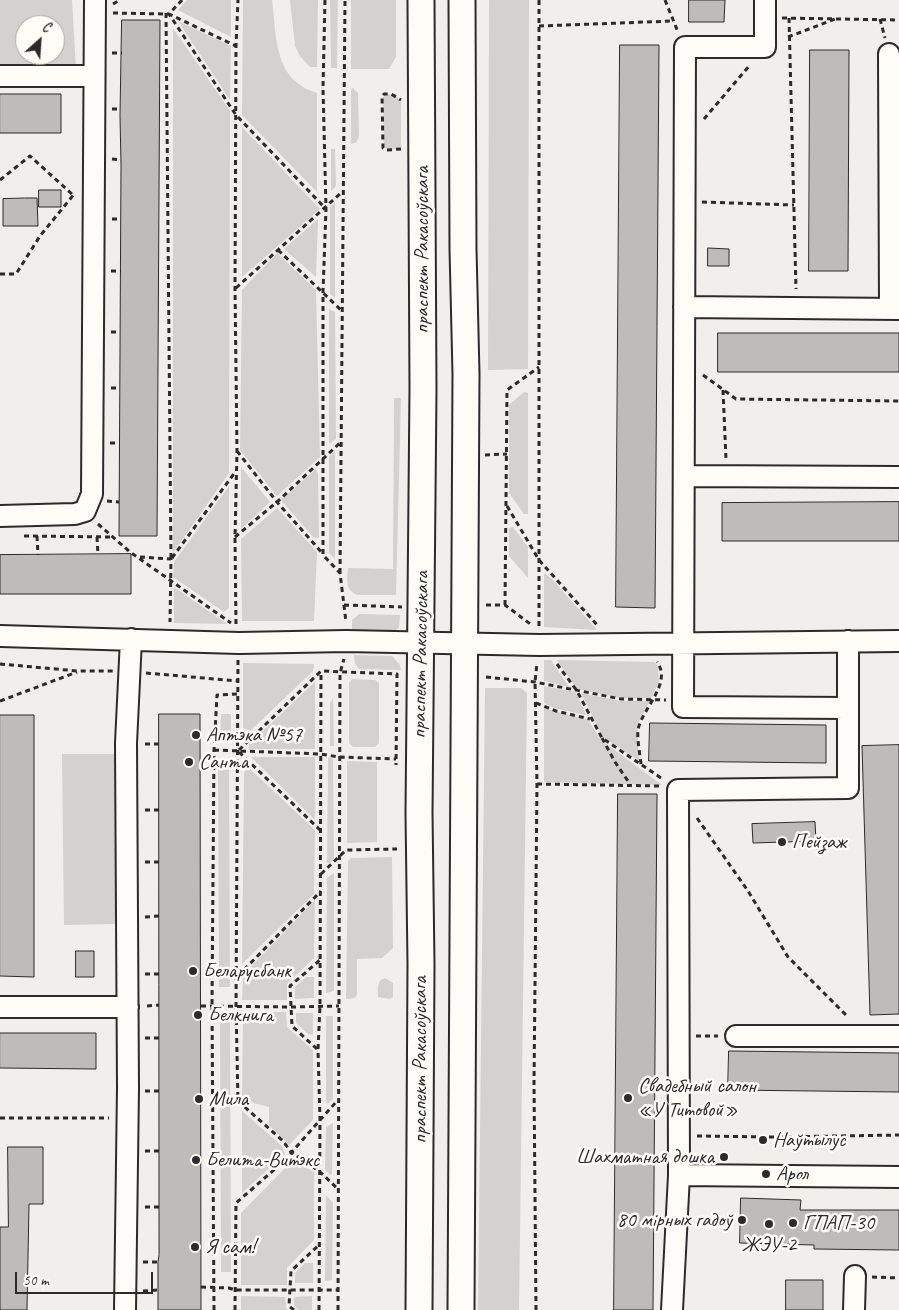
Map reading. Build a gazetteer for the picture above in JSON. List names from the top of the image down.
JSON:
{
  "streets": {
    "main road": ["праспект Ракасоўскага"]
  },
  "places": [
    "Аптэка №57",
    "Санта",
    "Пейзаж",
    "Беларусбанк",
    "Белкнига",
    "Свадебный салон «У Титовой»",
    "Мила",
    "Наўтылус",
    "Шахматная дошка",
    "Белита-Витэкс",
    "Арол",
    "80 мірных гадоў",
    "ГПАП-30",
    "ЖЭУ-2",
    "Я сам!"
  ],
  "scale_bar": "50 m",
  "north": "top right"
}
